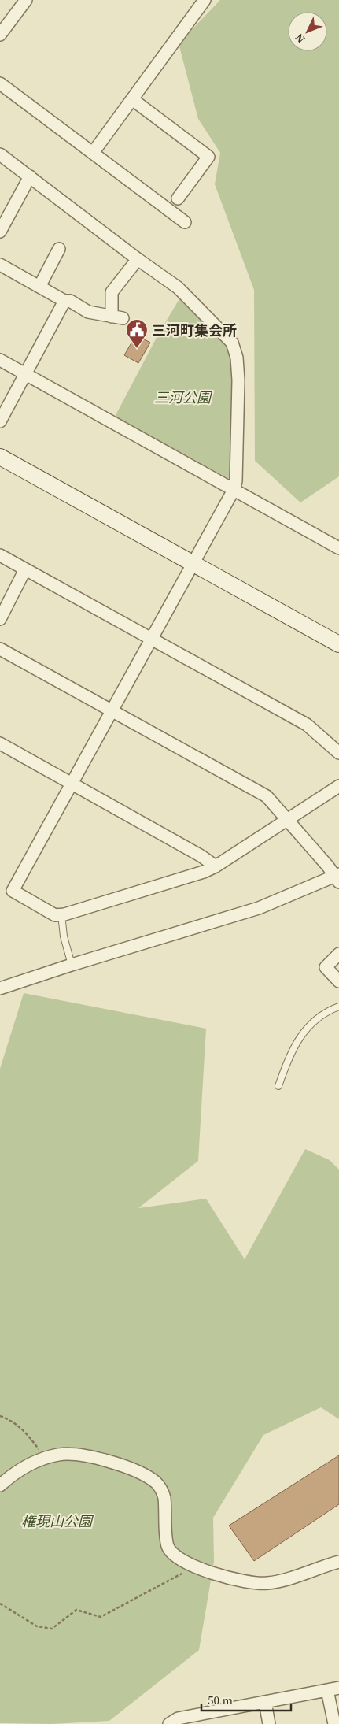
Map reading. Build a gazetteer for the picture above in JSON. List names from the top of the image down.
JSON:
{
  "parks": ["三河公園", "権現山公園"],
  "places": {
    "public building": ["三河町集会所"]
  },
  "scale_bar": "50 m",
  "north": "bottom left"
}
